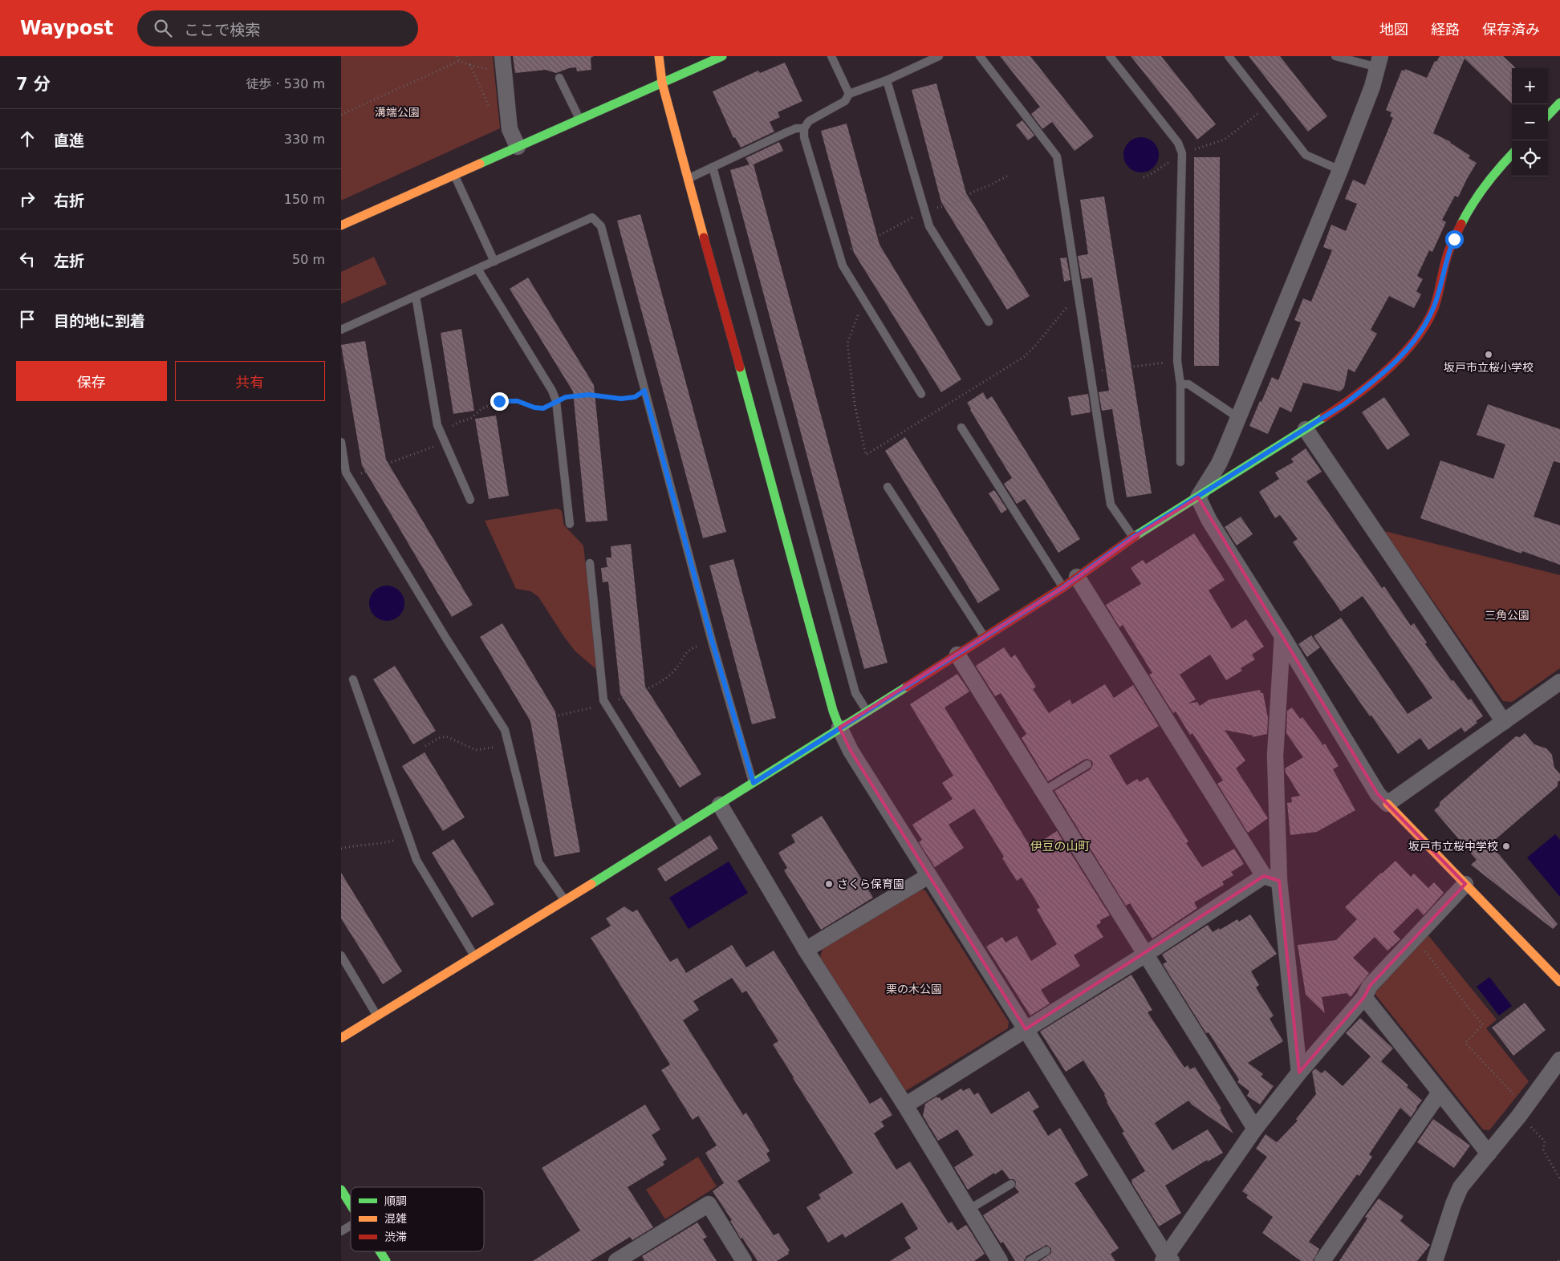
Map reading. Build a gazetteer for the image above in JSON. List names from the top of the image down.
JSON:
{
  "districts": ["伊豆の山町"],
  "parks": ["溝端公園", "三角公園", "栗の木公園"],
  "places": ["坂戸市立桜小学校", "坂戸市立桜中学校", "さくら保育園"],
  "legend": ["順調", "混雑", "渋滞"],
  "page": {
    "header": "Waypost",
    "search": "ここで検索",
    "nav": ["地図", "経路", "保存済み"],
    "heading": ["7 分", "徒歩 · 530 m"],
    "map_buttons": ["+", "−"],
    "list": [
      ["直進", "330 m"],
      ["右折", "150 m"],
      ["左折", "50 m"],
      "目的地に到着"
    ],
    "buttons": ["保存", "共有"]
  }
}
